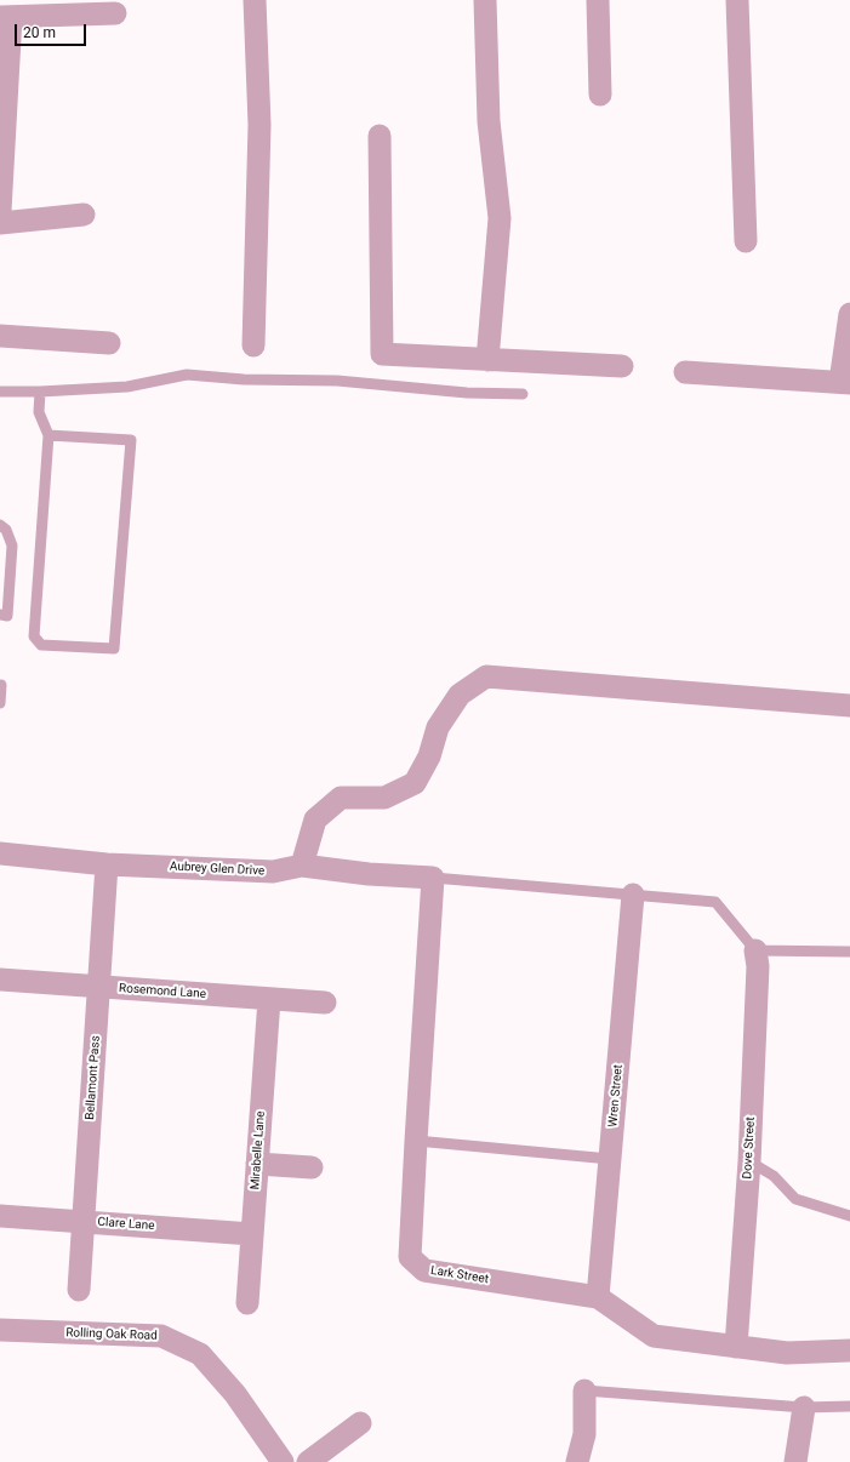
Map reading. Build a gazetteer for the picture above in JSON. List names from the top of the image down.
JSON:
{
  "streets": {
    "street": [
      "Aubrey Glen Drive",
      "Rosemond Lane",
      "Bellamont Pass",
      "Wren Street",
      "Dove Street",
      "Mirabelle Lane",
      "Clare Lane",
      "Lark Street",
      "Rolling Oak Road"
    ]
  },
  "crossings": [
    ["Aubrey Glen Drive", "Bellamont Pass"],
    ["Aubrey Glen Drive", "Lark Street"],
    ["Rosemond Lane", "Bellamont Pass"],
    ["Rosemond Lane", "Mirabelle Lane"],
    ["Bellamont Pass", "Clare Lane"],
    ["Wren Street", "Lark Street"],
    ["Dove Street", "Lark Street"],
    ["Mirabelle Lane", "Clare Lane"]
  ],
  "scale_bar": "20 m"
}
